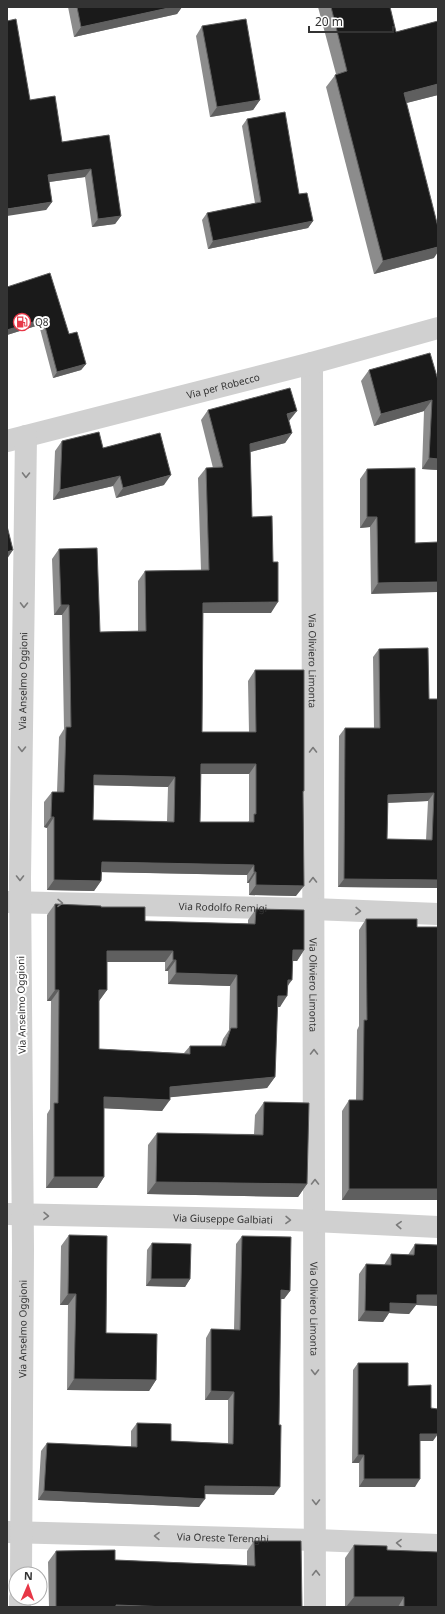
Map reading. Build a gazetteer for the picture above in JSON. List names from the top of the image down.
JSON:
{
  "streets": {
    "street": [
      "Via per Robecco",
      "Via Oliviero Limonta",
      "Via Anselmo Oggioni",
      "Via Rodolfo Remigi",
      "Via Giuseppe Galbiati",
      "Via Oreste Terenghi"
    ]
  },
  "crossings": [
    ["Via per Robecco", "Via Oliviero Limonta"],
    ["Via per Robecco", "Via Anselmo Oggioni"],
    ["Via Oliviero Limonta", "Via Rodolfo Remigi"],
    ["Via Oliviero Limonta", "Via Giuseppe Galbiati"],
    ["Via Oliviero Limonta", "Via Oreste Terenghi"],
    ["Via Anselmo Oggioni", "Via Rodolfo Remigi"],
    ["Via Anselmo Oggioni", "Via Giuseppe Galbiati"],
    ["Via Anselmo Oggioni", "Via Oreste Terenghi"]
  ],
  "one_way": ["Via Anselmo Oggioni", "Via Rodolfo Remigi", "Via Oreste Terenghi"],
  "places": {
    "fuel station": ["Q8"]
  },
  "scale_bar": "20 m",
  "north": "top"
}
